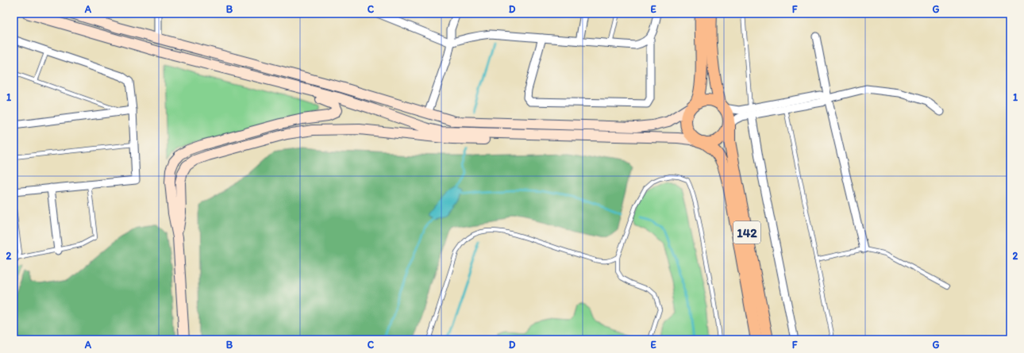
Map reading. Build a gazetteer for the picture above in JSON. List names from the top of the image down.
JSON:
{
  "streets": {
    "main road": ["142"]
  },
  "grid": {
    "columns": [
      "A",
      "B",
      "C",
      "D",
      "E",
      "F",
      "G"
    ],
    "rows": ["1", "2"]
  }
}
